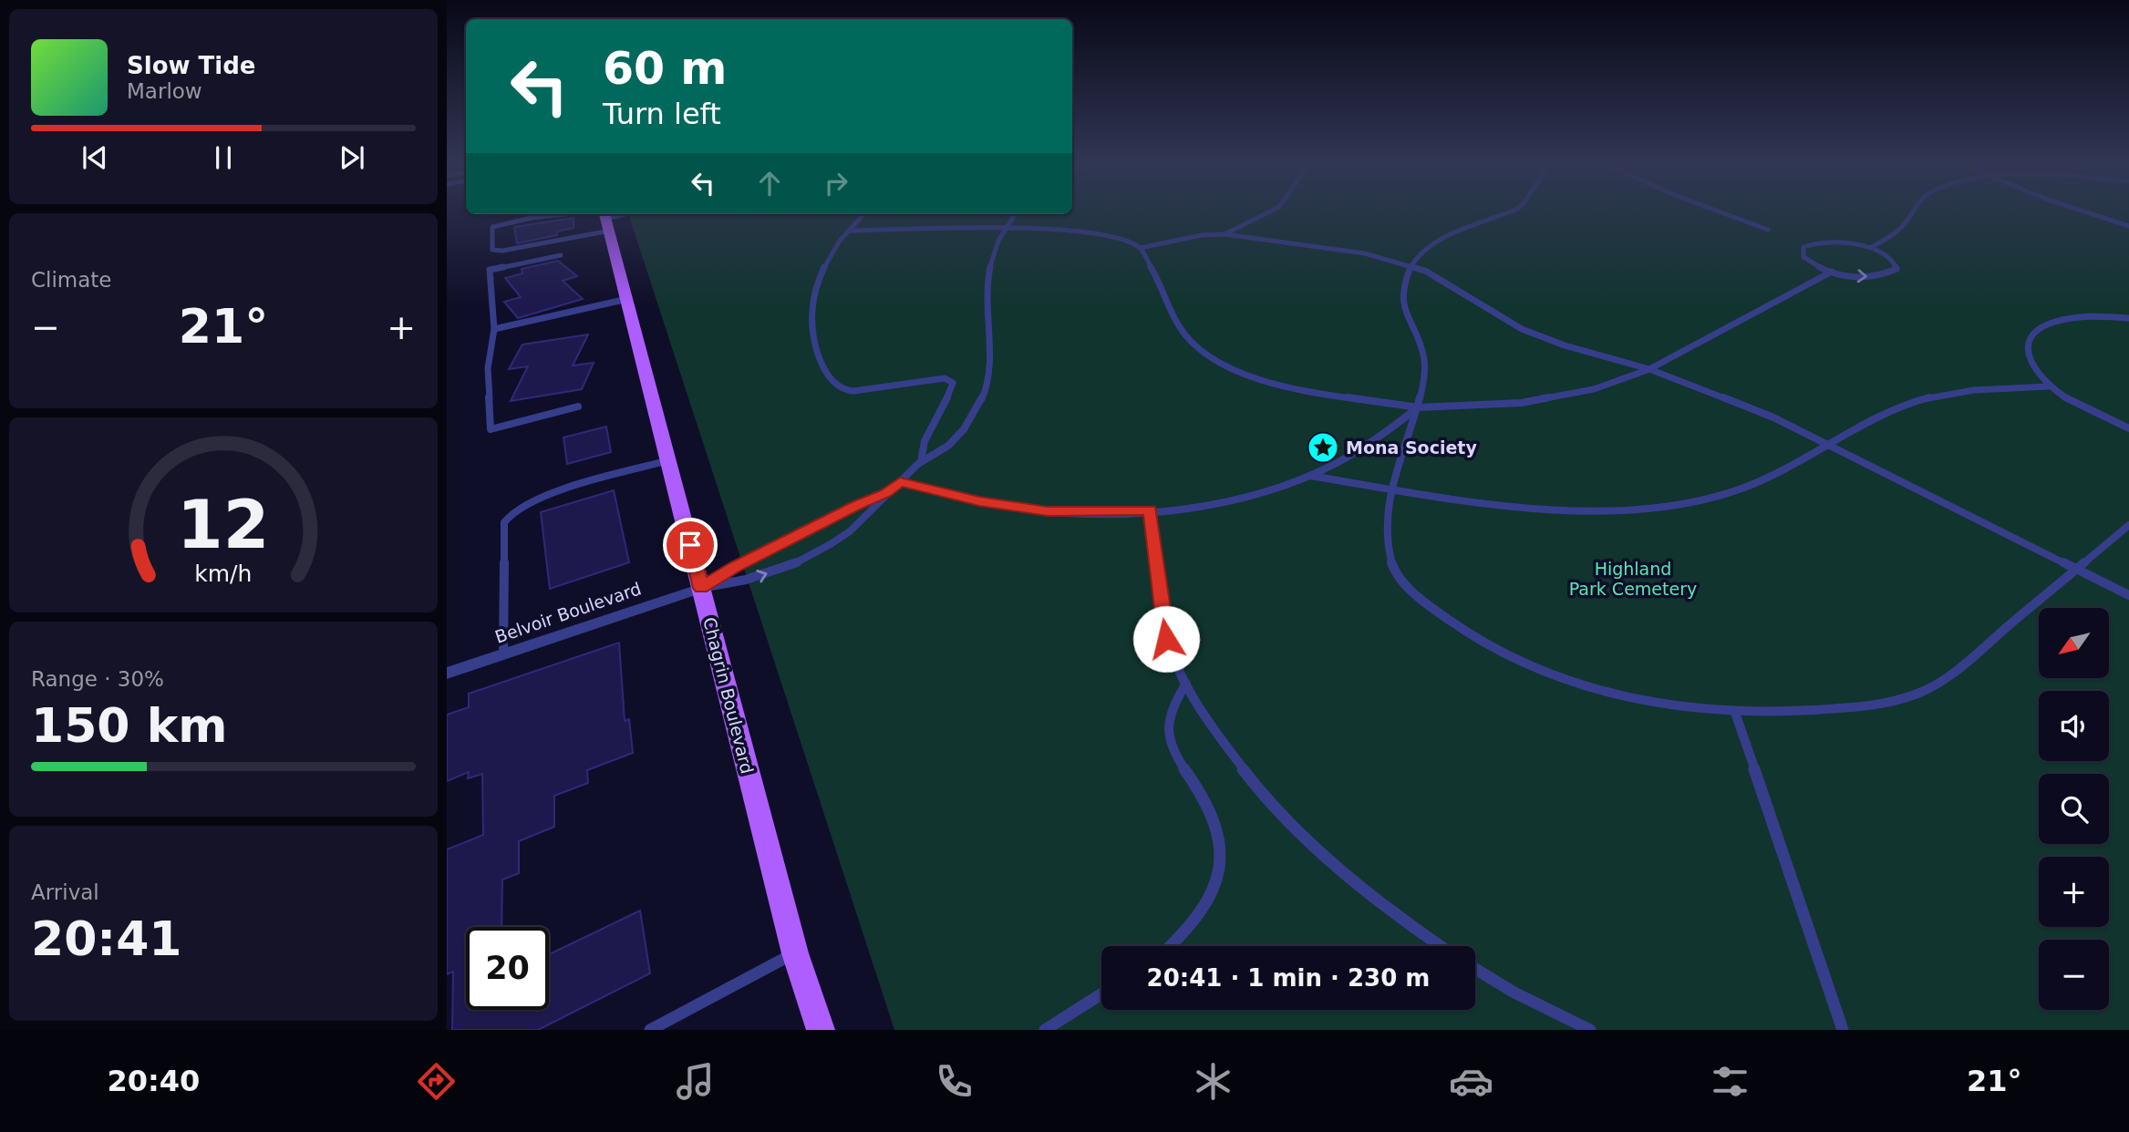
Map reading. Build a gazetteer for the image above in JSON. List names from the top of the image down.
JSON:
{
  "streets": {
    "main road": ["Chagrin Boulevard"],
    "street": ["Belvoir Boulevard"]
  },
  "crossings": [
    ["Belvoir Boulevard", "Chagrin Boulevard"]
  ],
  "parks": ["Highland Park Cemetery"],
  "places": {
    "place": ["Mona Society"]
  },
  "north": "bottom left",
  "page": {
    "turn": ["60 m", "Turn left"],
    "song": ["Slow Tide", "Marlow"],
    "tile": [
      "Climate",
      ["Range · 30%", "150 km"],
      ["Arrival", "20:41"]
    ],
    "heat": ["−", "21°", "+"],
    "map_buttons": ["+", "−"],
    "limit": "20",
    "trip": "20:41 · 1 min · 230 m",
    "tabs": ["20:40", "21°"],
    "gauge": ["12", "km/h"]
  }
}
